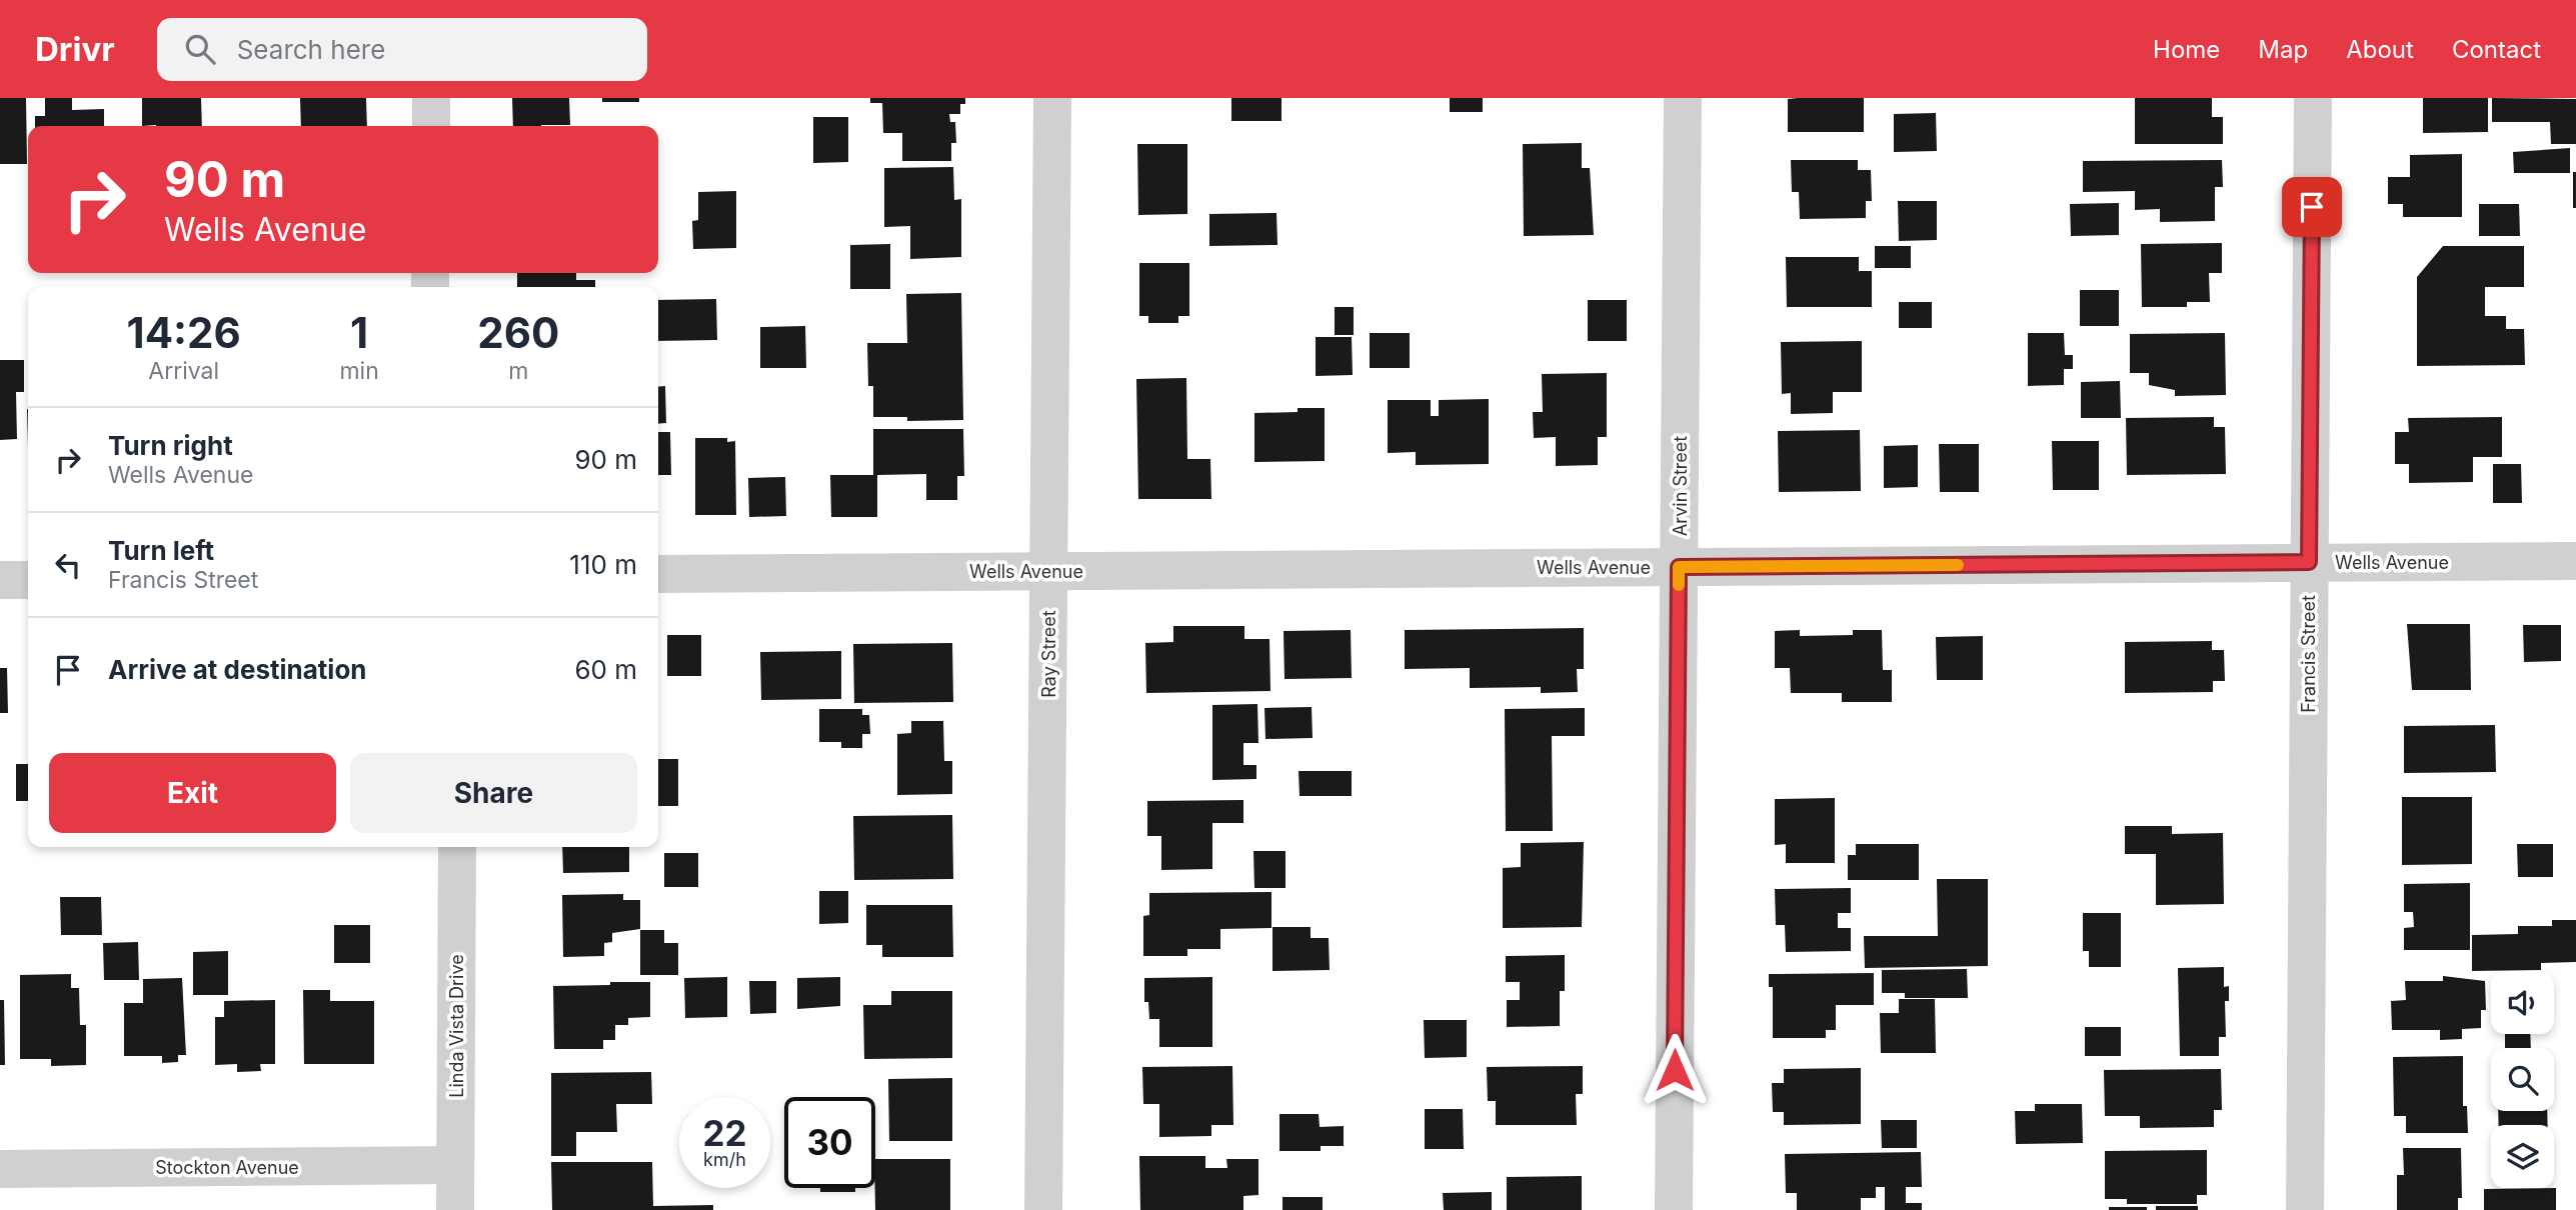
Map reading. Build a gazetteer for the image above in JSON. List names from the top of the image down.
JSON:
{
  "streets": {
    "street": [
      "Arvin Street",
      "Wells Avenue",
      "Ray Street",
      "Francis Street",
      "Linda Vista Drive",
      "Stockton Avenue"
    ]
  },
  "crossings": [
    ["Arvin Street", "Wells Avenue"],
    ["Wells Avenue", "Ray Street"],
    ["Wells Avenue", "Francis Street"],
    ["Linda Vista Drive", "Stockton Avenue"]
  ],
  "page": {
    "header": "Drivr",
    "search": "Search here",
    "nav": [
      "Home",
      "Map",
      "About",
      "Contact"
    ],
    "turn": ["90 m", "Wells Avenue"],
    "eta": [
      "14:26",
      "Arrival",
      "1",
      "min",
      "260",
      "m"
    ],
    "list": [
      {
        "name": "Turn right",
        "note": "Wells Avenue",
        "value": "90 m"
      },
      {
        "name": "Turn left",
        "note": "Francis Street",
        "value": "110 m"
      },
      {
        "name": "Arrive at destination",
        "value": "60 m"
      }
    ],
    "buttons": ["Exit", "Share"],
    "speed": "22 km/h",
    "limit": "30"
  }
}
